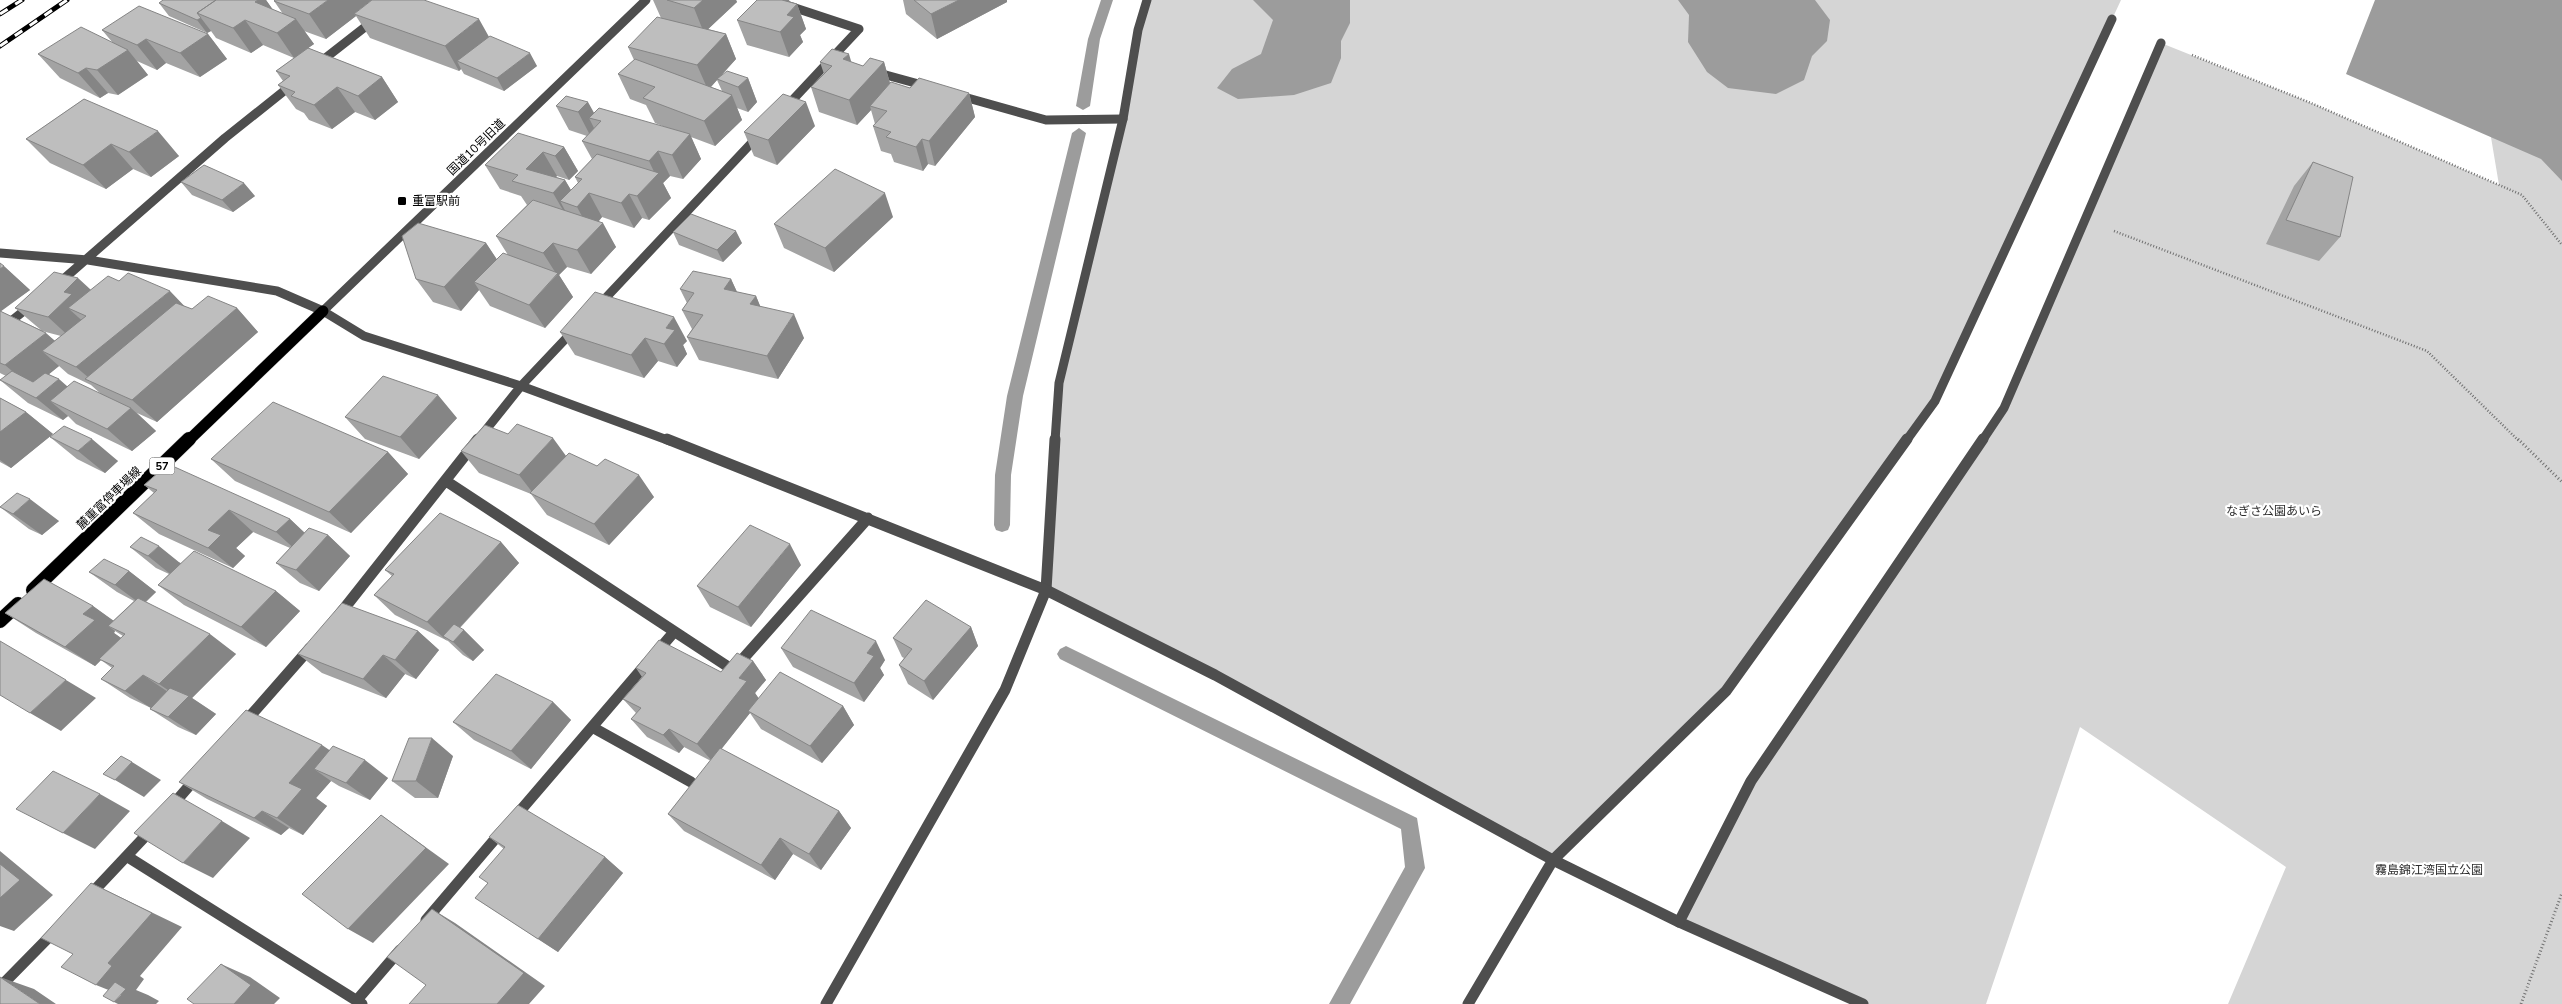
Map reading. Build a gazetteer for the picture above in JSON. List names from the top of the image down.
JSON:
{
  "streets": {
    "main road": ["57", "麓重富停車場線"],
    "street": ["国道10号旧道"]
  },
  "crossings": [
    ["国道10号旧道", "麓重富停車場線"]
  ],
  "parks": ["なぎさ公園あいら", "霧島錦江湾国立公園"],
  "places": {
    "transit": ["重富駅前"]
  }
}
